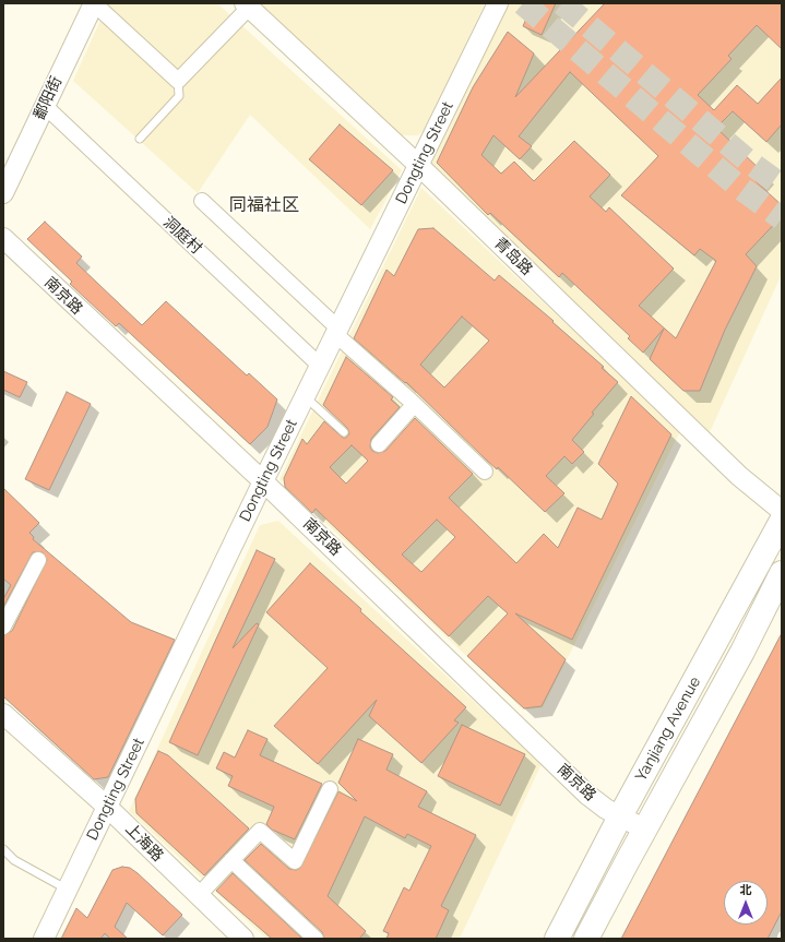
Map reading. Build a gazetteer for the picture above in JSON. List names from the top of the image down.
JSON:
{
  "streets": {
    "main road": ["Yanjiang Avenue"],
    "street": [
      "鄱阳街",
      "Dongting Street",
      "洞庭村",
      "青岛路",
      "南京路",
      "上海路"
    ]
  },
  "crossings": [
    ["鄱阳街", "洞庭村"],
    ["Dongting Street", "洞庭村"],
    ["Dongting Street", "青岛路"],
    ["Dongting Street", "南京路"],
    ["Dongting Street", "上海路"],
    ["南京路", "Yanjiang Avenue"]
  ],
  "districts": ["同福社区"],
  "north": "top"
}
